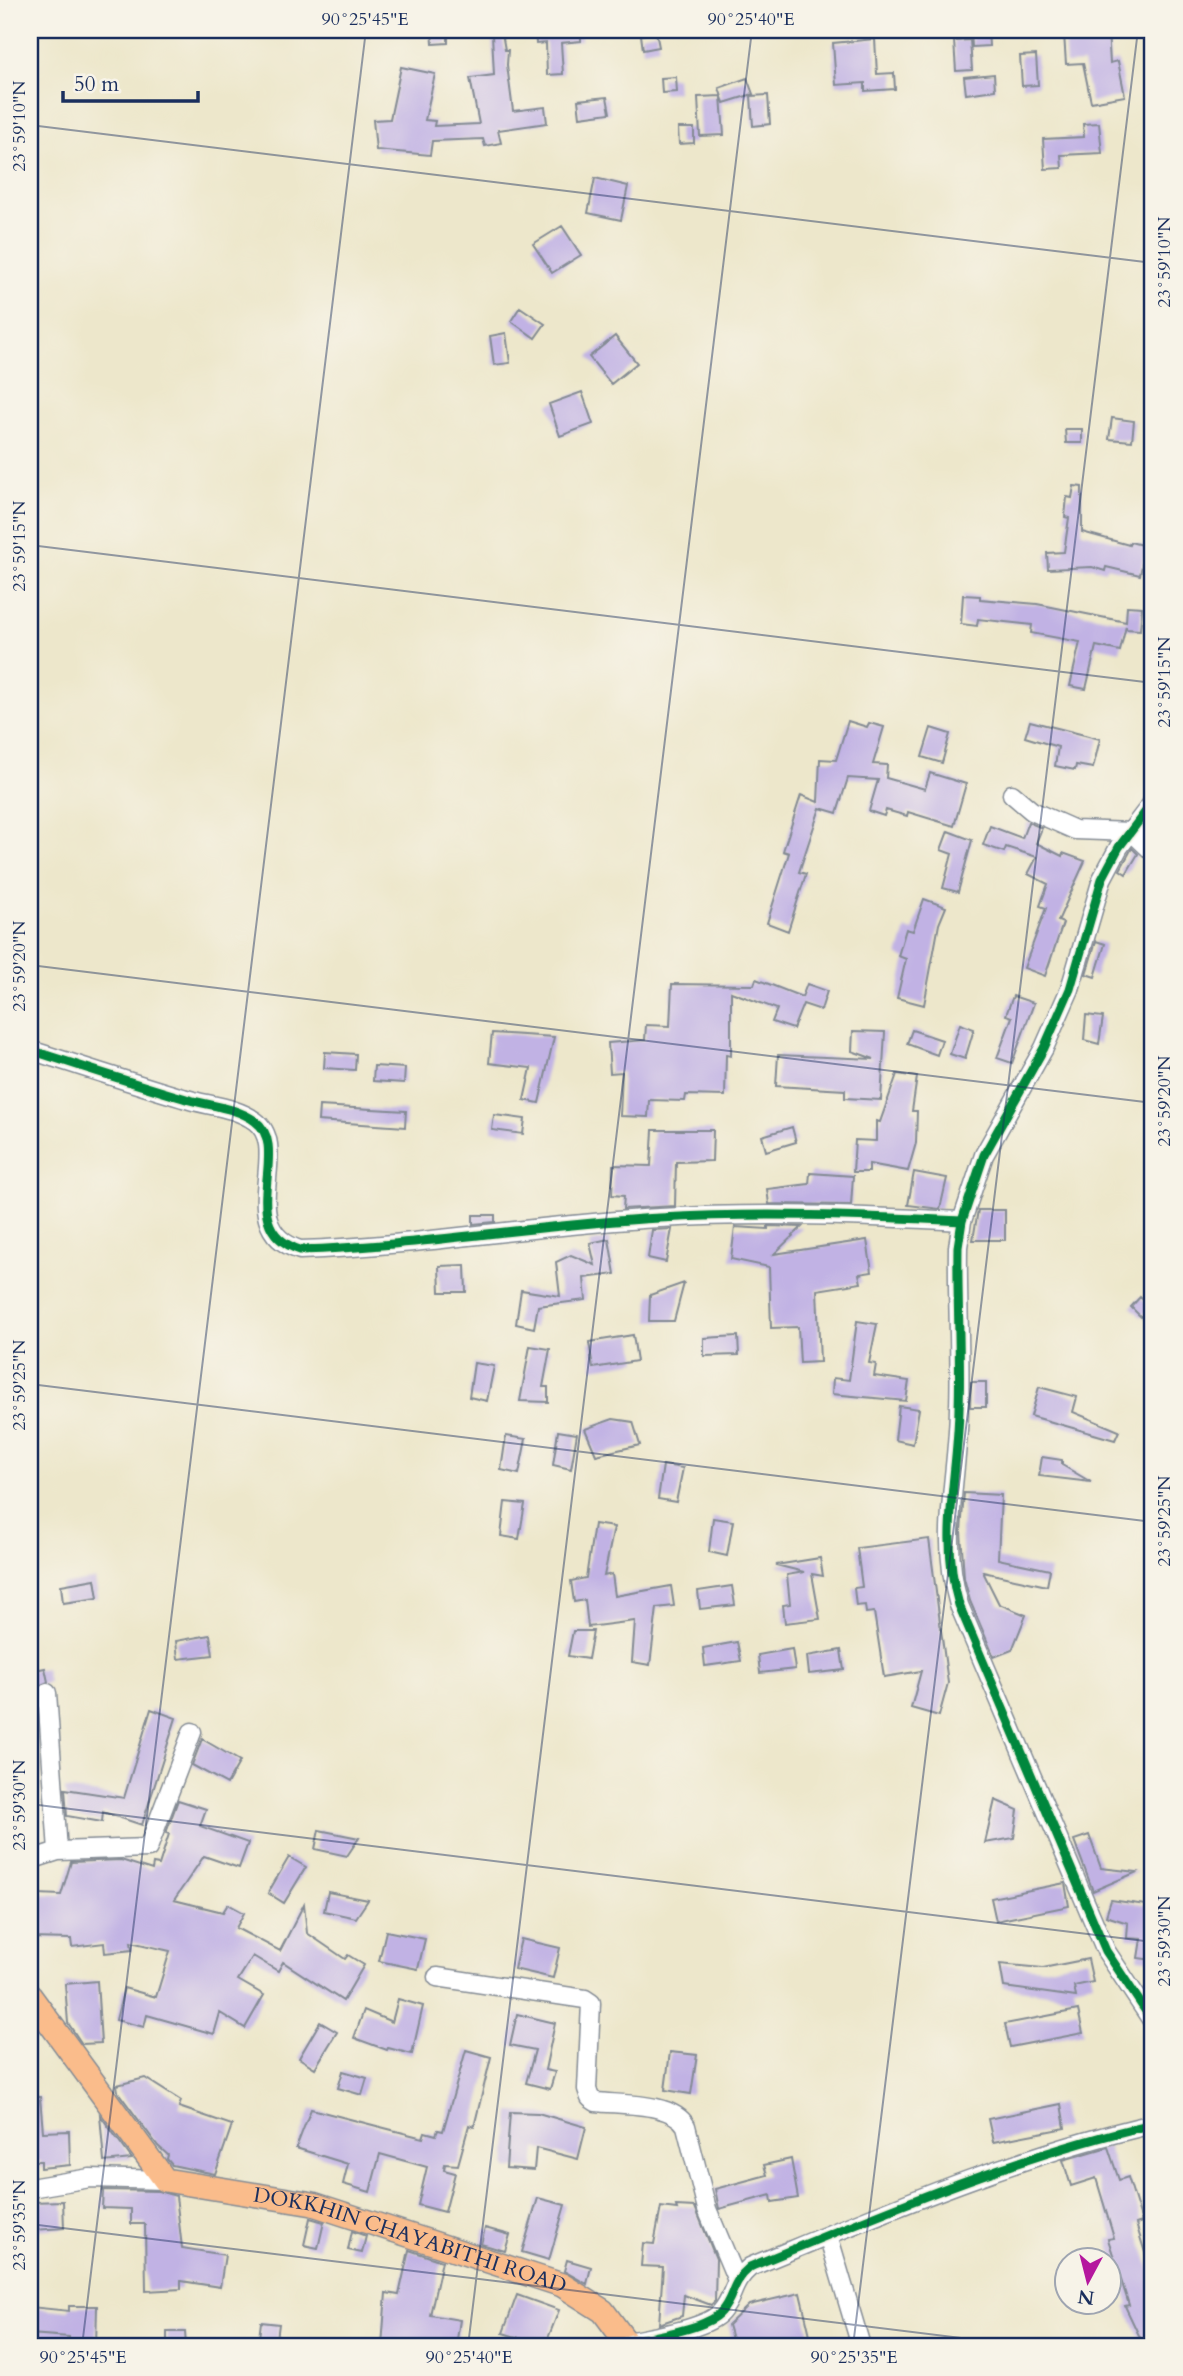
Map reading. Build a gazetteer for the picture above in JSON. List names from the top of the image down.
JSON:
{
  "streets": {
    "main road": ["DOKKHIN CHAYABITHI ROAD"]
  },
  "scale_bar": "50 m",
  "north": "bottom",
  "coordinates": [
    "90°25'45\"E",
    "90°25'40\"E",
    "23°59'10\"N",
    "23°59'15\"N",
    "23°59'20\"N",
    "23°59'25\"N",
    "23°59'30\"N",
    "23°59'35\"N",
    "90°25'35\"E"
  ]
}
